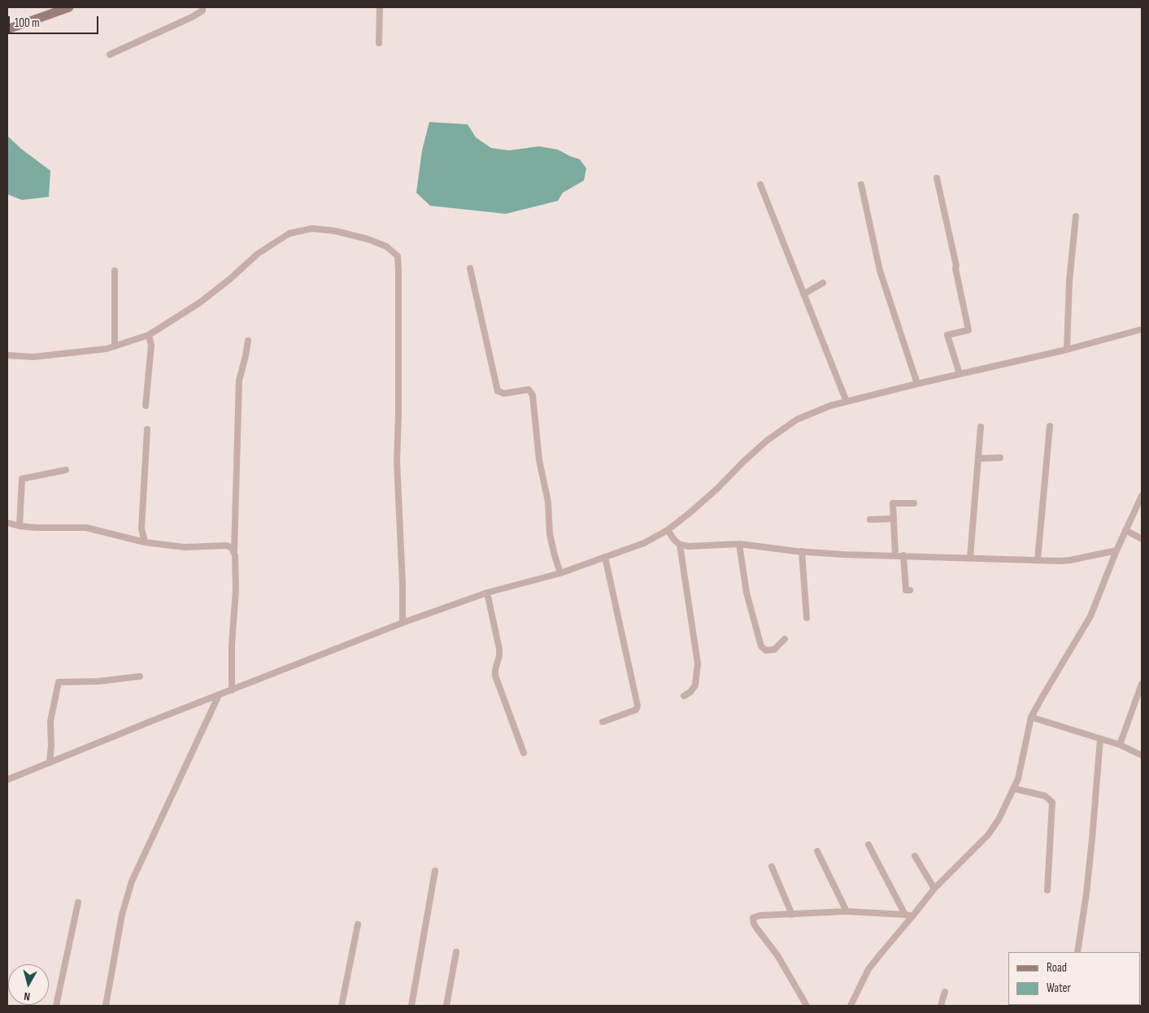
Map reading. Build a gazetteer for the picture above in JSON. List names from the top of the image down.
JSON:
{
  "legend": ["Road", "Water"],
  "scale_bar": "100 m",
  "north": "bottom"
}
